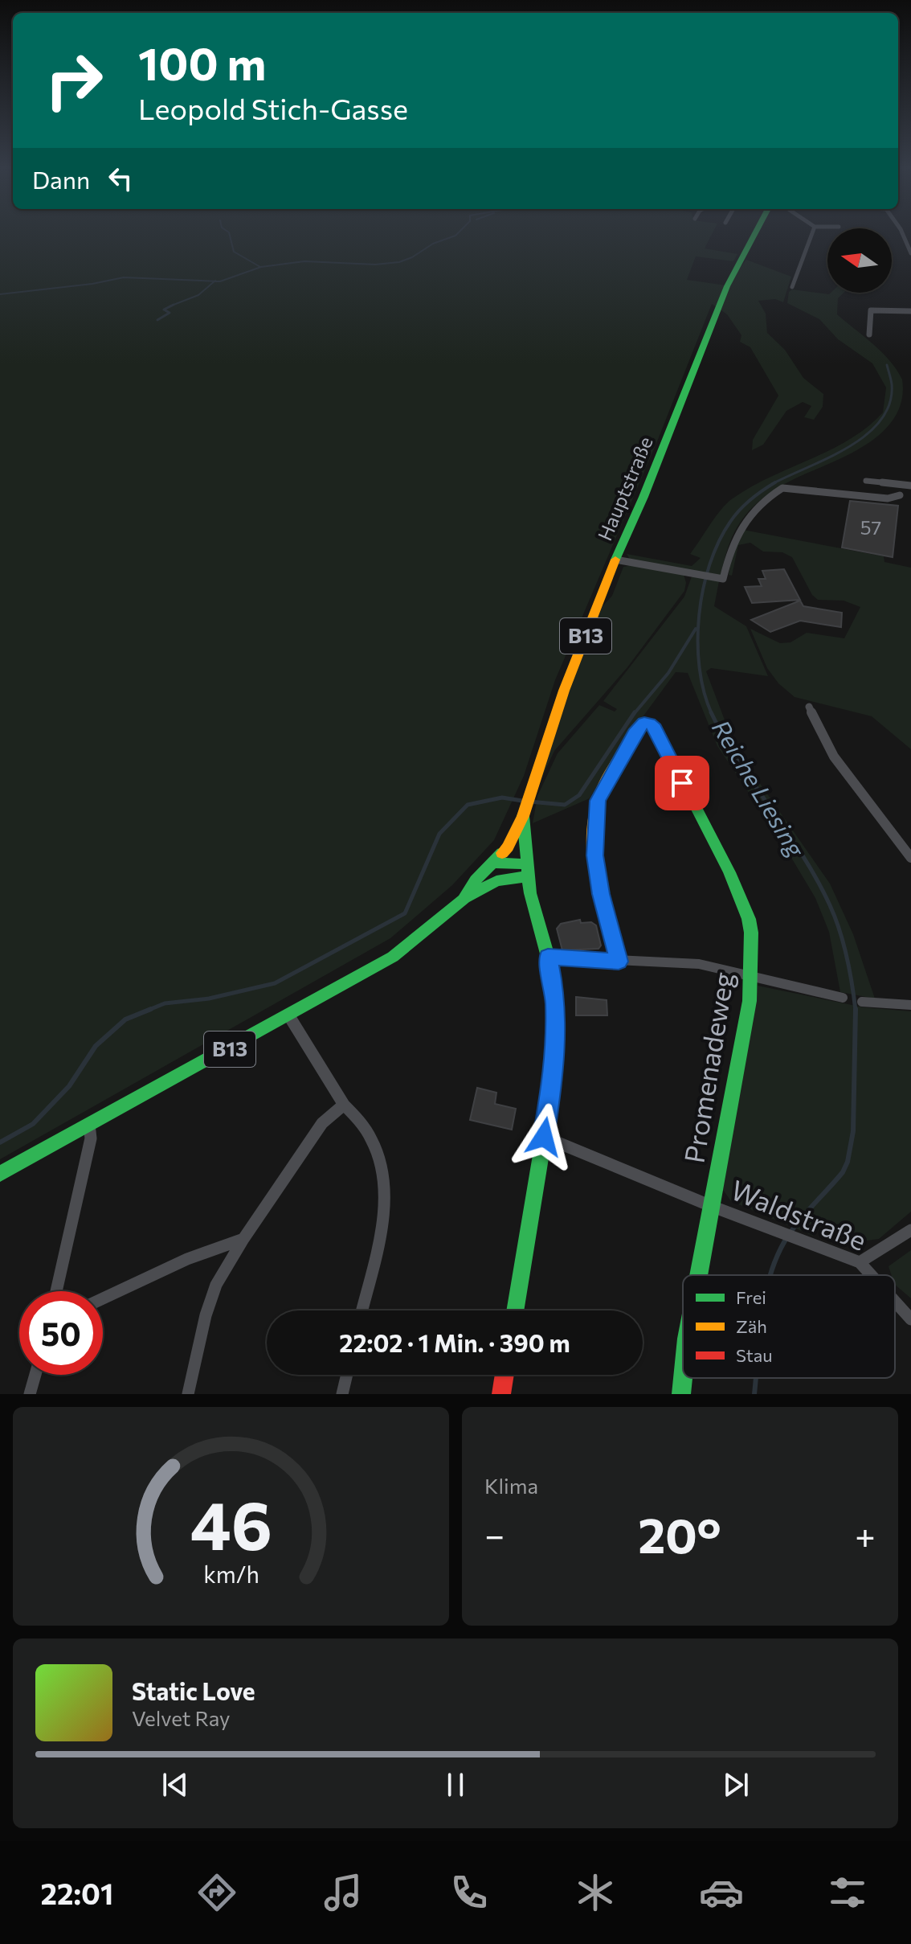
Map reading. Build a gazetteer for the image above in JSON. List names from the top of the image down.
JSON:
{
  "streets": {
    "main road": ["Hauptstraße", "B13", "Promenadeweg"],
    "street": ["Waldstraße"]
  },
  "crossings": [
    ["Hauptstraße", "B13"],
    ["Promenadeweg", "Waldstraße"]
  ],
  "water": ["Reiche Liesing"],
  "house_numbers": ["57"],
  "legend": ["Frei", "Zäh", "Stau"],
  "north": "left",
  "page": {
    "turn": ["100 m", "Leopold Stich-Gasse"],
    "then": "Dann",
    "limit": "50",
    "trip": "22:02 · 1 Min. · 390 m",
    "tile": "Klima",
    "heat": ["−", "20°", "+"],
    "song": ["Static Love", "Velvet Ray"],
    "tabs": "22:01",
    "gauge": ["46", "km/h"]
  }
}
